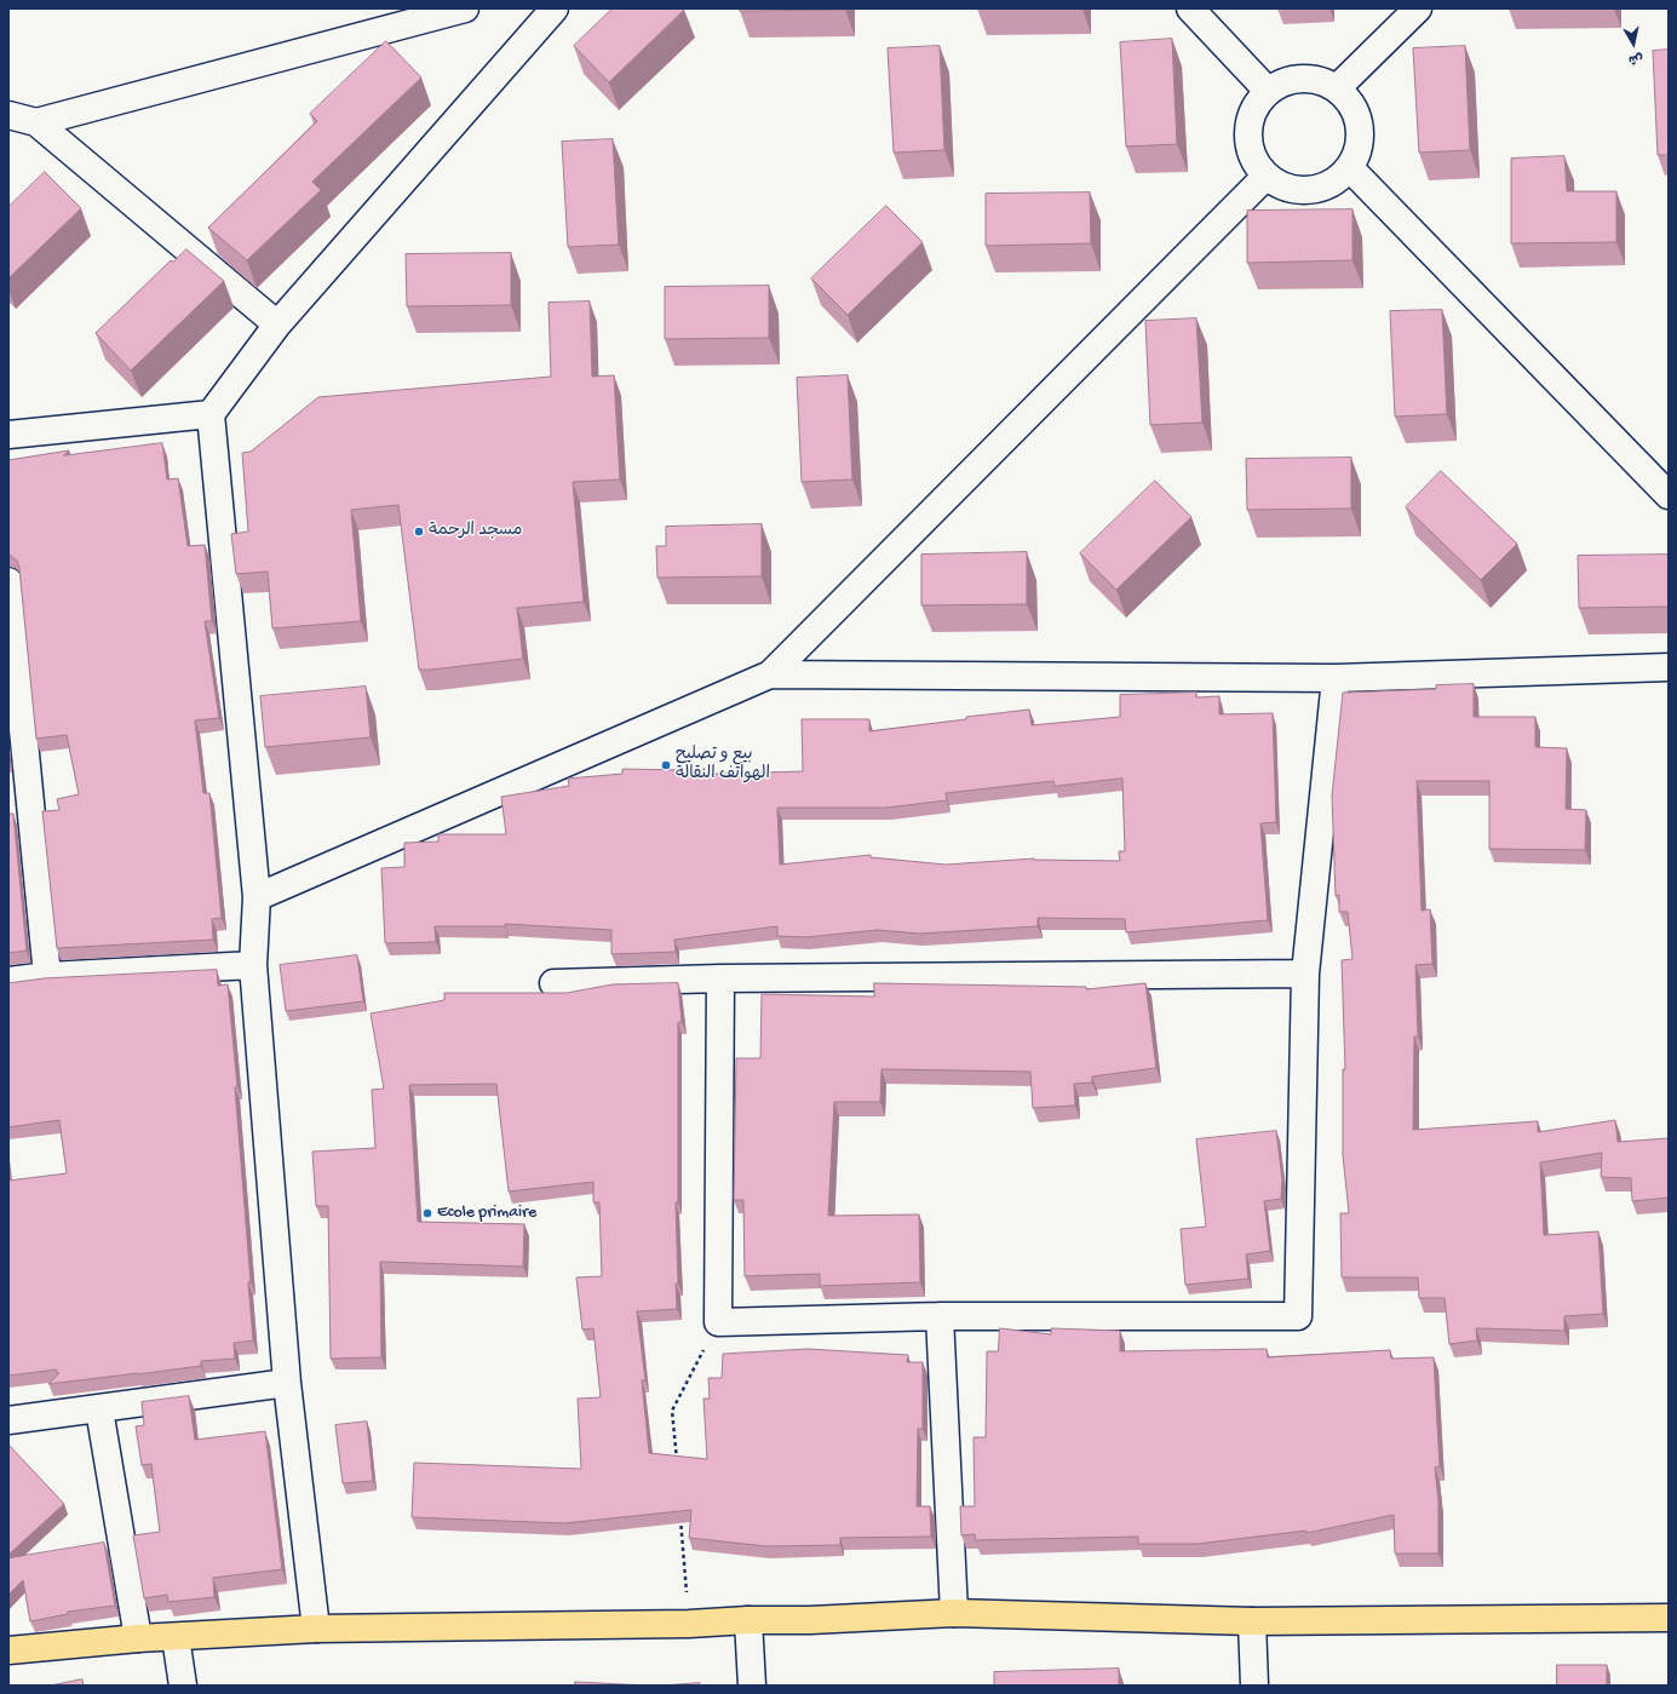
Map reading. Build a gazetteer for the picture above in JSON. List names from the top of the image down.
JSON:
{
  "places": ["مسجد الرحمة", "بيع و تصليح الهواتف النقالة", "Ecole primaire"],
  "north": "bottom"
}
